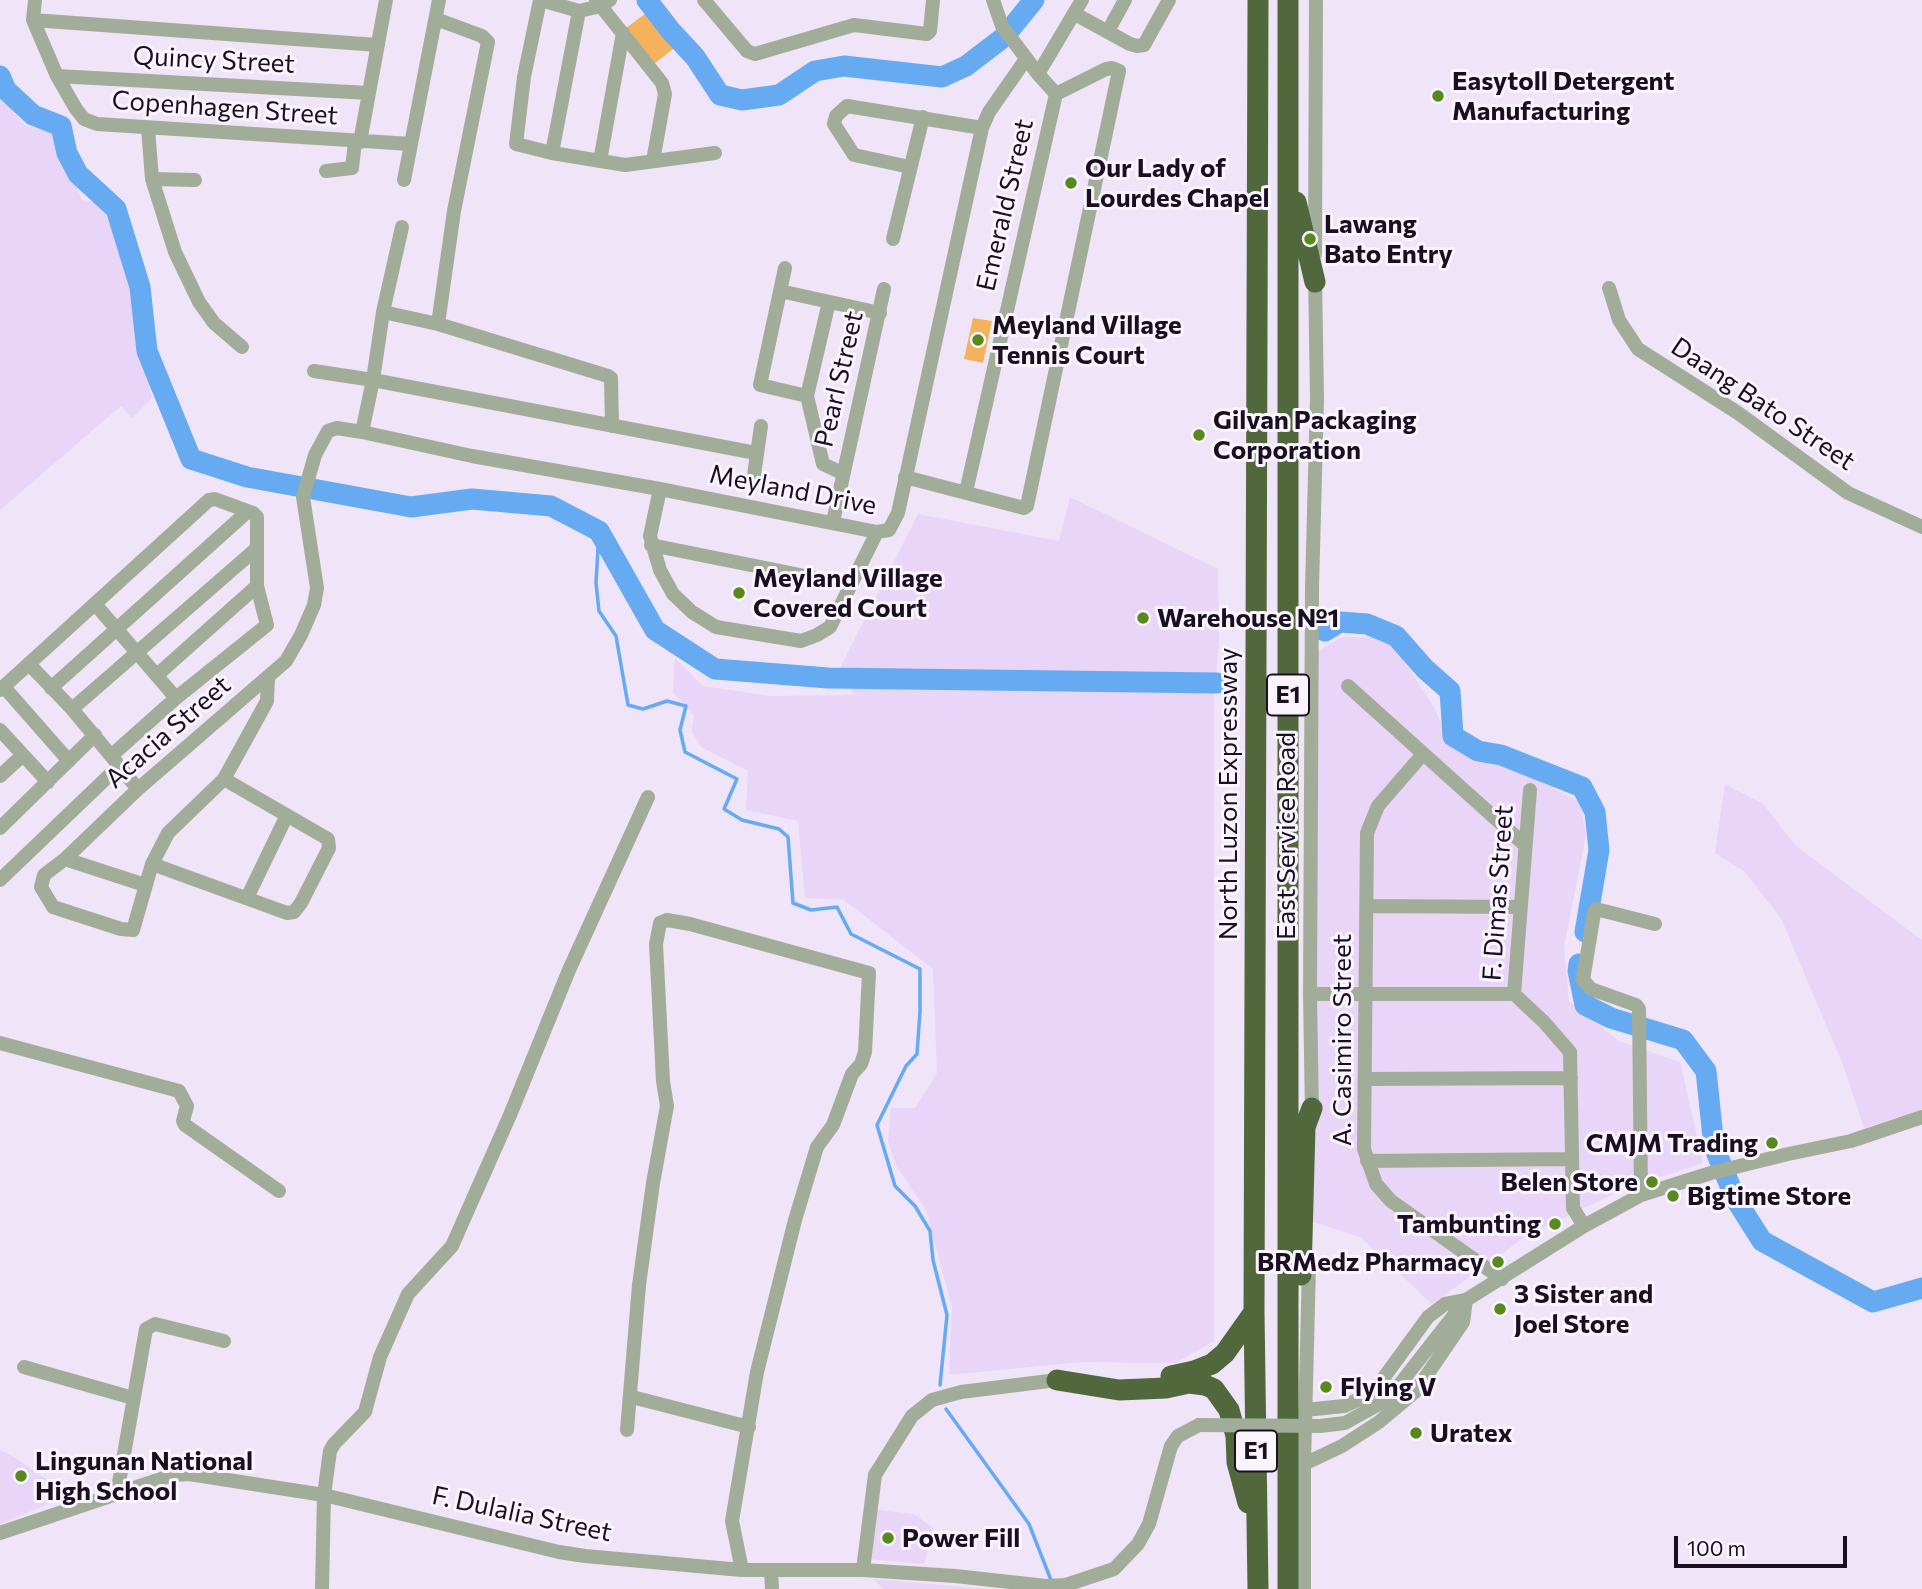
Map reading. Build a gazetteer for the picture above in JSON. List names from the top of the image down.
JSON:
{
  "streets": {
    "highway": ["E1", "North Luzon Expressway"],
    "street": [
      "Quincy Street",
      "Copenhagen Street",
      "Emerald Street",
      "Pearl Street",
      "Daang Bato Street",
      "Meyland Drive",
      "Acacia Street",
      "East Service Road",
      "F. Dimas Street",
      "A. Casimiro Street",
      "F. Dulalia Street"
    ]
  },
  "crossings": [
    ["Quincy Street", "Copenhagen Street"],
    ["Pearl Street", "Meyland Drive"],
    ["Meyland Drive", "Acacia Street"]
  ],
  "places": [
    "Easytoll Detergent Manufacturing",
    "Our Lady of Lourdes Chapel",
    "Lawang Bato Entry",
    "Meyland Village Tennis Court",
    "Gilvan Packaging Corporation",
    "Meyland Village Covered Court",
    "Warehouse №1",
    "CMJM Trading",
    "Belen Store",
    "Bigtime Store",
    "Tambunting",
    "BRMedz Pharmacy",
    "3 Sister and Joel Store",
    "Flying V",
    "Uratex",
    "Lingunan National High School",
    "Power Fill"
  ],
  "scale_bar": "100 m"
}
